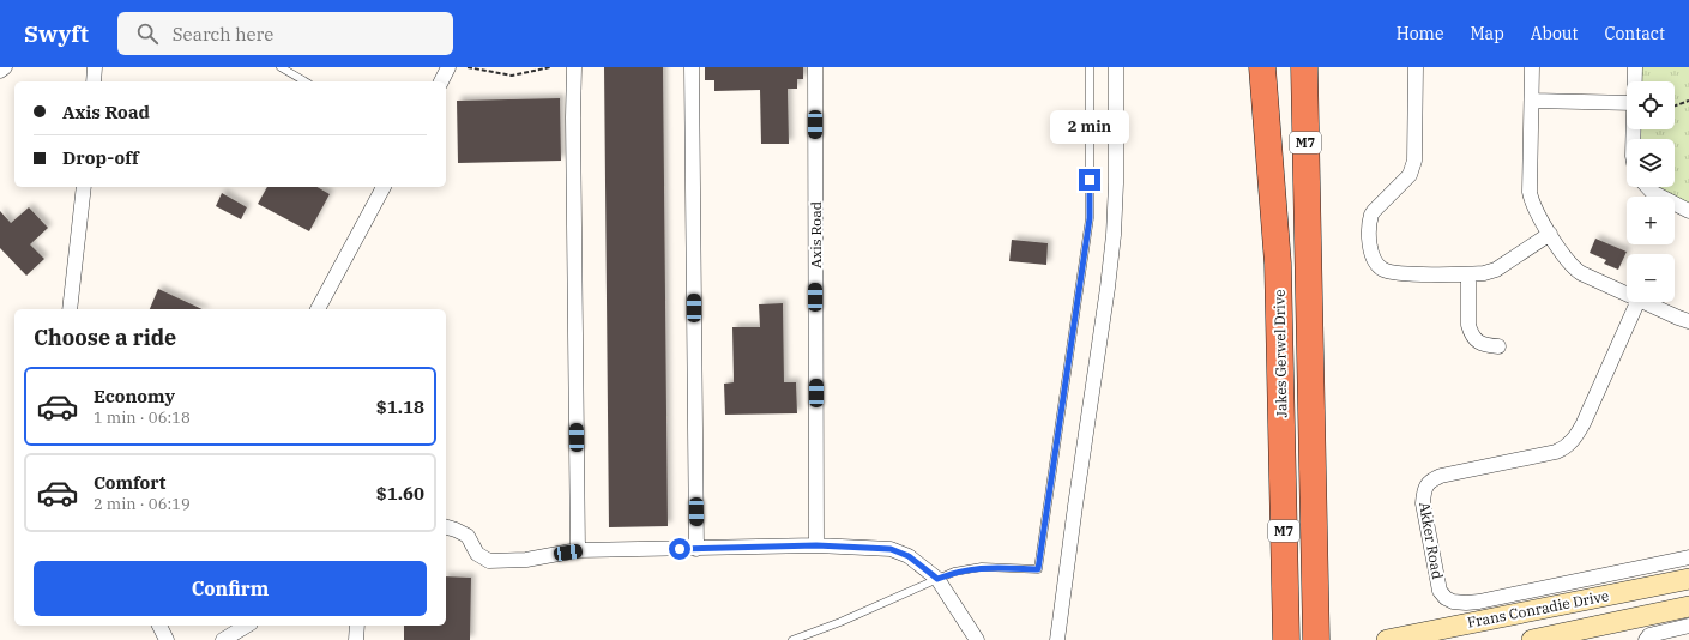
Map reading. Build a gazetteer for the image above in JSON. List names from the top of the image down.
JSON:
{
  "streets": {
    "highway": ["M7", "Jakes Gerwel Drive"],
    "main road": ["Frans Conradie Drive"],
    "street": ["Axis Road", "Akker Road"]
  },
  "page": {
    "header": "Swyft",
    "search": "Search here",
    "nav": [
      "Home",
      "Map",
      "About",
      "Contact"
    ],
    "map_buttons": ["+", "−"],
    "banner": ["Axis Road", "Drop-off"],
    "bubble": "2 min",
    "heading": "Choose a ride",
    "list": [
      {
        "name": "Economy",
        "note": "1 min · 06:18",
        "value": "$1.18"
      },
      {
        "name": "Comfort",
        "note": "2 min · 06:19",
        "value": "$1.60"
      }
    ],
    "buttons": "Confirm"
  }
}
